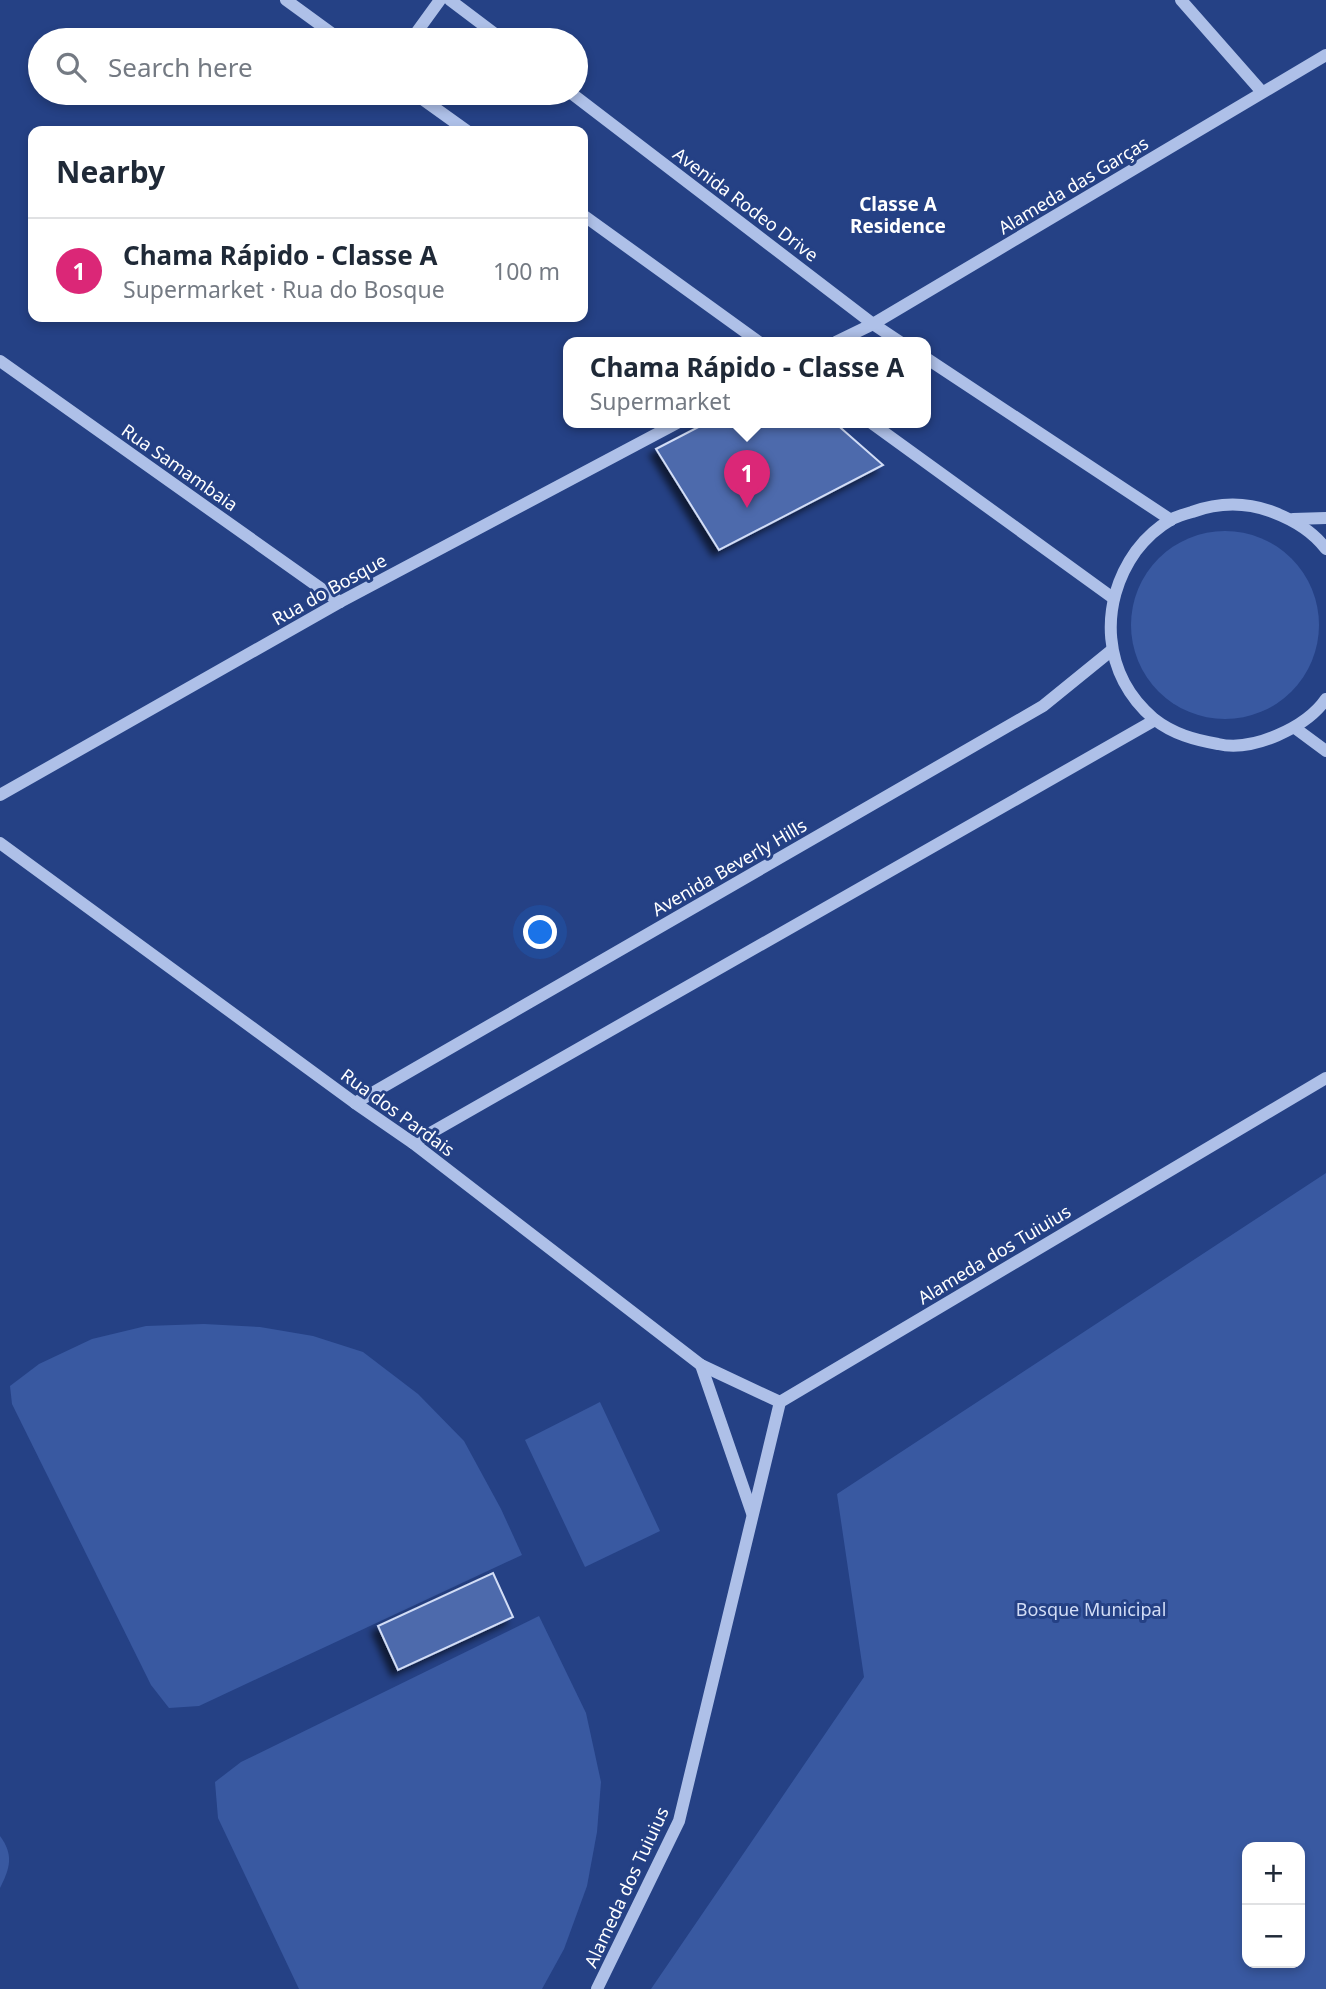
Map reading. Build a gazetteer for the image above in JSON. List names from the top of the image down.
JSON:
{
  "streets": {
    "street": [
      "Alameda das Garças",
      "Avenida Rodeo Drive",
      "Rua Samambaia",
      "Rua do Bosque",
      "Avenida Beverly Hills",
      "Rua dos Pardais",
      "Alameda dos Tuiuius"
    ]
  },
  "crossings": [
    ["Alameda das Garças", "Avenida Rodeo Drive"],
    ["Rua Samambaia", "Rua do Bosque"],
    ["Avenida Beverly Hills", "Rua dos Pardais"],
    ["Rua dos Pardais", "Alameda dos Tuiuius"]
  ],
  "districts": ["Classe A Residence"],
  "parks": ["Bosque Municipal"],
  "page": {
    "search": "Search here",
    "heading": "Nearby",
    "list": [
      {
        "mark": "1",
        "name": "Chama Rápido - Classe A",
        "note": "Supermarket · Rua do Bosque",
        "value": "100 m"
      }
    ],
    "popup": ["Chama Rápido - Classe A", "Supermarket"],
    "pins": "1",
    "map_buttons": ["+", "−"]
  }
}
